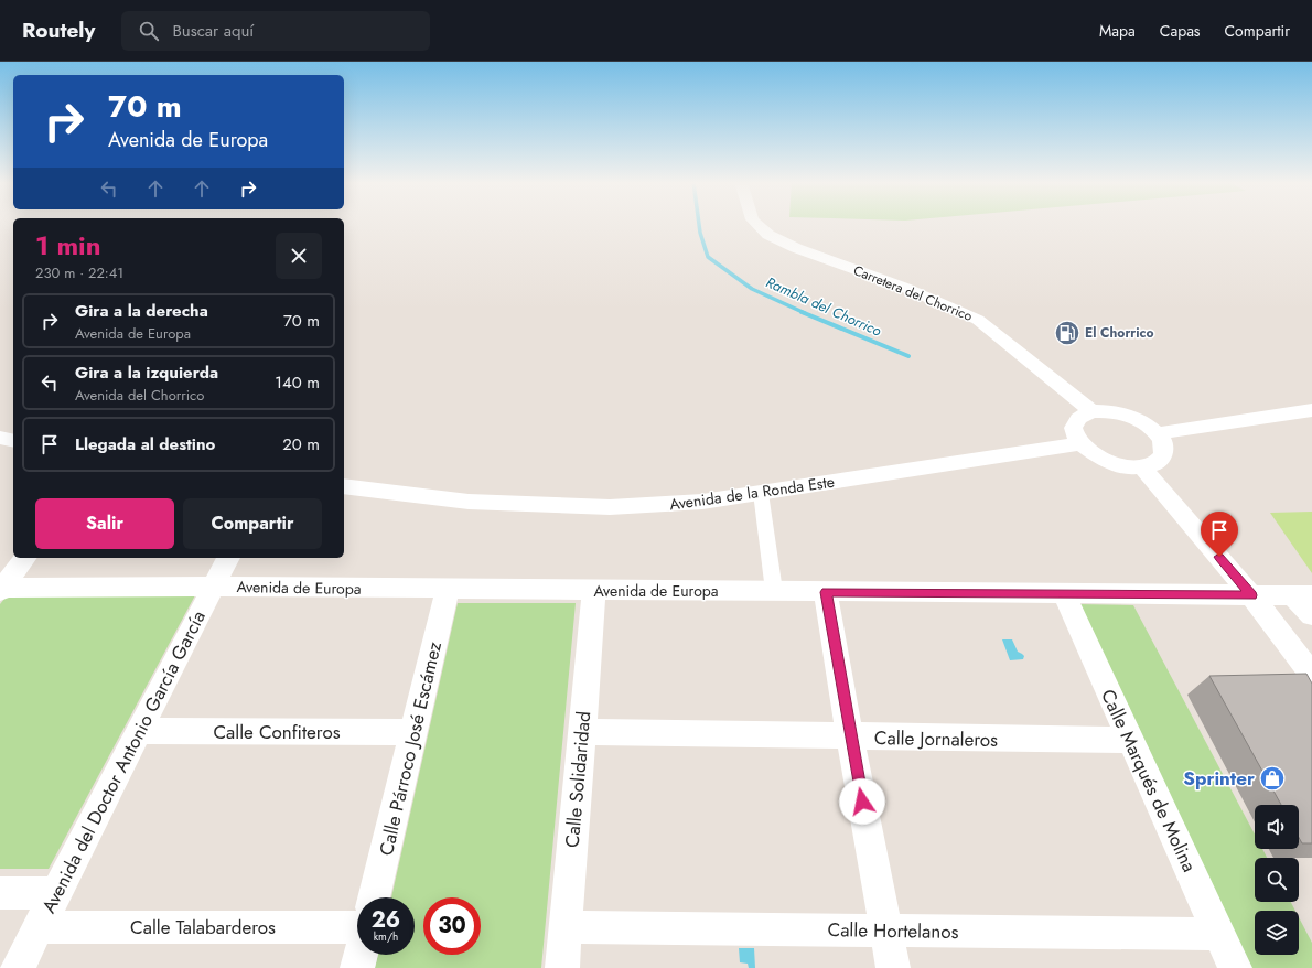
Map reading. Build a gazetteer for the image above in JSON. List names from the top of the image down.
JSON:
{
  "streets": {
    "street": [
      "Carretera del Chorrico",
      "Avenida de la Ronda Este",
      "Avenida de Europa",
      "Calle Confiteros",
      "Calle Jornaleros",
      "Calle Párroco José Escámez",
      "Avenida del Doctor Antonio García García",
      "Calle Solidaridad",
      "Calle Marqués de Molina",
      "Calle Talabarderos",
      "Calle Hortelanos"
    ]
  },
  "crossings": [
    ["Avenida de Europa", "Calle Párroco José Escámez"],
    ["Avenida de Europa", "Avenida del Doctor Antonio García García"],
    ["Avenida de Europa", "Calle Solidaridad"],
    ["Avenida de Europa", "Calle Marqués de Molina"],
    ["Calle Confiteros", "Calle Párroco José Escámez"],
    ["Calle Confiteros", "Avenida del Doctor Antonio García García"],
    ["Calle Jornaleros", "Calle Solidaridad"],
    ["Calle Jornaleros", "Calle Marqués de Molina"],
    ["Avenida del Doctor Antonio García García", "Calle Talabarderos"],
    ["Calle Solidaridad", "Calle Hortelanos"],
    ["Calle Marqués de Molina", "Calle Hortelanos"]
  ],
  "water": ["Rambla del Chorrico"],
  "places": {
    "fuel station": ["El Chorrico"],
    "shop": ["Sprinter"]
  },
  "page": {
    "header": "Routely",
    "search": "Buscar aquí",
    "nav": ["Mapa", "Capas", "Compartir"],
    "turn": ["70 m", "Avenida de Europa"],
    "heading": ["1 min", "230 m · 22:41"],
    "list": [
      {
        "name": "Gira a la derecha",
        "note": "Avenida de Europa",
        "value": "70 m"
      },
      {
        "name": "Gira a la izquierda",
        "note": "Avenida del Chorrico",
        "value": "140 m"
      },
      {
        "name": "Llegada al destino",
        "value": "20 m"
      }
    ],
    "buttons": ["Salir", "Compartir"],
    "speed": "26 km/h",
    "limit": "30"
  }
}
